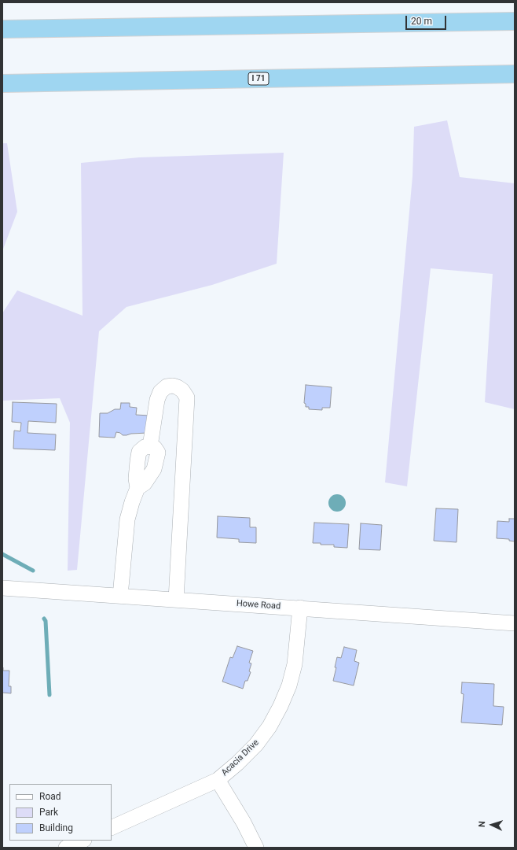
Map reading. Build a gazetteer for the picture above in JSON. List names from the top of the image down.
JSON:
{
  "streets": {
    "highway": ["I 71"],
    "street": ["Howe Road", "Acacia Drive"]
  },
  "crossings": [
    ["Howe Road", "Acacia Drive"]
  ],
  "legend": ["Road", "Park", "Building"],
  "scale_bar": "20 m",
  "north": "left"
}
